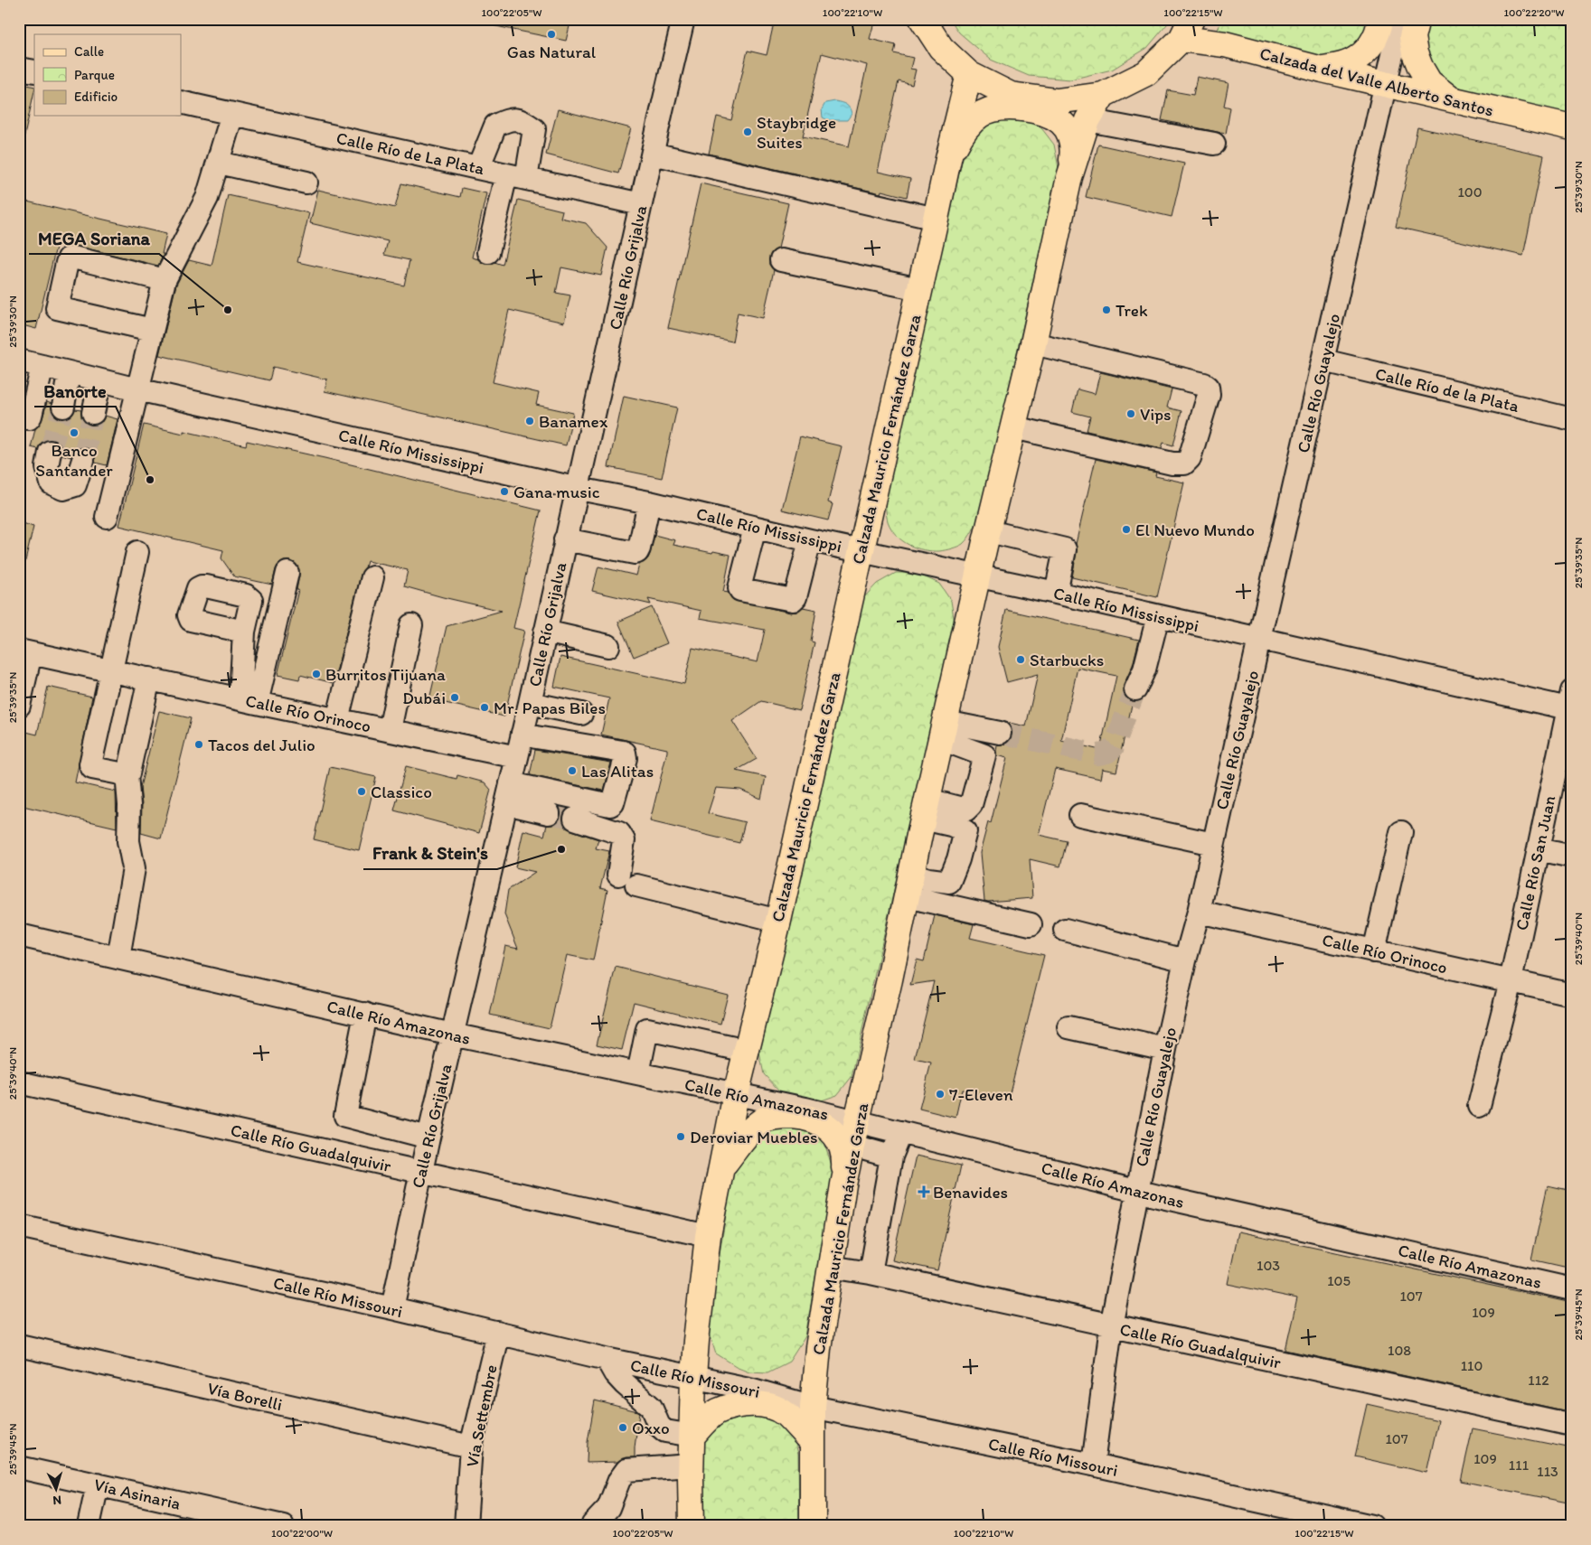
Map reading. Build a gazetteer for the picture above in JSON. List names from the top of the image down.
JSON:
{
  "streets": {
    "main road": ["Calzada del Valle Alberto Santos", "Calzada Mauricio Fernández Garza"],
    "street": [
      "Calle Río de La Plata",
      "Calle Río Grijalva",
      "Calle Río Guayalejo",
      "Calle Río de la Plata",
      "Calle Río Mississippi",
      "Calle Río Orinoco",
      "Calle Río San Juan",
      "Calle Río Amazonas",
      "Calle Río Guadalquivir",
      "Calle Río Missouri",
      "Vía Borelli",
      "Vía Settembre",
      "Vía Asinaria"
    ]
  },
  "crossings": [
    ["Calzada del Valle Alberto Santos", "Calle Río Guayalejo"],
    ["Calle Río de La Plata", "Calle Río Grijalva"],
    ["Calle Río Grijalva", "Calle Río Mississippi"],
    ["Calle Río Grijalva", "Calle Río Orinoco"],
    ["Calle Río Grijalva", "Calle Río Amazonas"],
    ["Calle Río Grijalva", "Calle Río Guadalquivir"],
    ["Calle Río Grijalva", "Calle Río Missouri"],
    ["Calle Río Guayalejo", "Calle Río de la Plata"],
    ["Calle Río Guayalejo", "Calle Río Mississippi"],
    ["Calle Río Guayalejo", "Calle Río Orinoco"],
    ["Calle Río Guayalejo", "Calle Río Amazonas"],
    ["Calle Río Guayalejo", "Calle Río Guadalquivir"],
    ["Calle Río Guayalejo", "Calle Río Missouri"],
    ["Calzada Mauricio Fernández Garza", "Calle Río Mississippi"],
    ["Calzada Mauricio Fernández Garza", "Calle Río Amazonas"],
    ["Calzada Mauricio Fernández Garza", "Calle Río Guadalquivir"],
    ["Calzada Mauricio Fernández Garza", "Calle Río Missouri"],
    ["Calle Río Mississippi", "Calle Río San Juan"],
    ["Calle Río Orinoco", "Calle Río San Juan"],
    ["Calle Río Missouri", "Vía Settembre"],
    ["Vía Borelli", "Vía Settembre"]
  ],
  "places": {
    "other": [
      "Gas Natural",
      "Staybridge Suites",
      "MEGA Soriana",
      "Trek",
      "Vips",
      "Banamex",
      "Banco Santander",
      "Banorte",
      "Gana music",
      "El Nuevo Mundo",
      "Starbucks",
      "Burritos Tijuana",
      "Dubái",
      "Mr. Papas Biles",
      "Tacos del Julio",
      "Las Alitas",
      "Classico",
      "Frank & Stein's",
      "7-Eleven",
      "Deroviar Muebles",
      "Oxxo"
    ],
    "health": ["Benavides"]
  },
  "house_numbers": [
    "100",
    "103",
    "105",
    "107",
    "109",
    "108",
    "110",
    "112",
    "107",
    "109",
    "111",
    "113"
  ],
  "legend": ["Calle", "Parque", "Edificio"],
  "north": "bottom",
  "coordinates": [
    "100°22'05\"W",
    "100°22'10\"W",
    "100°22'15\"W",
    "100°22'20\"W",
    "25°39'30\"N",
    "25°39'35\"N",
    "25°39'40\"N",
    "25°39'45\"N",
    "100°22'00\"W"
  ]
}
